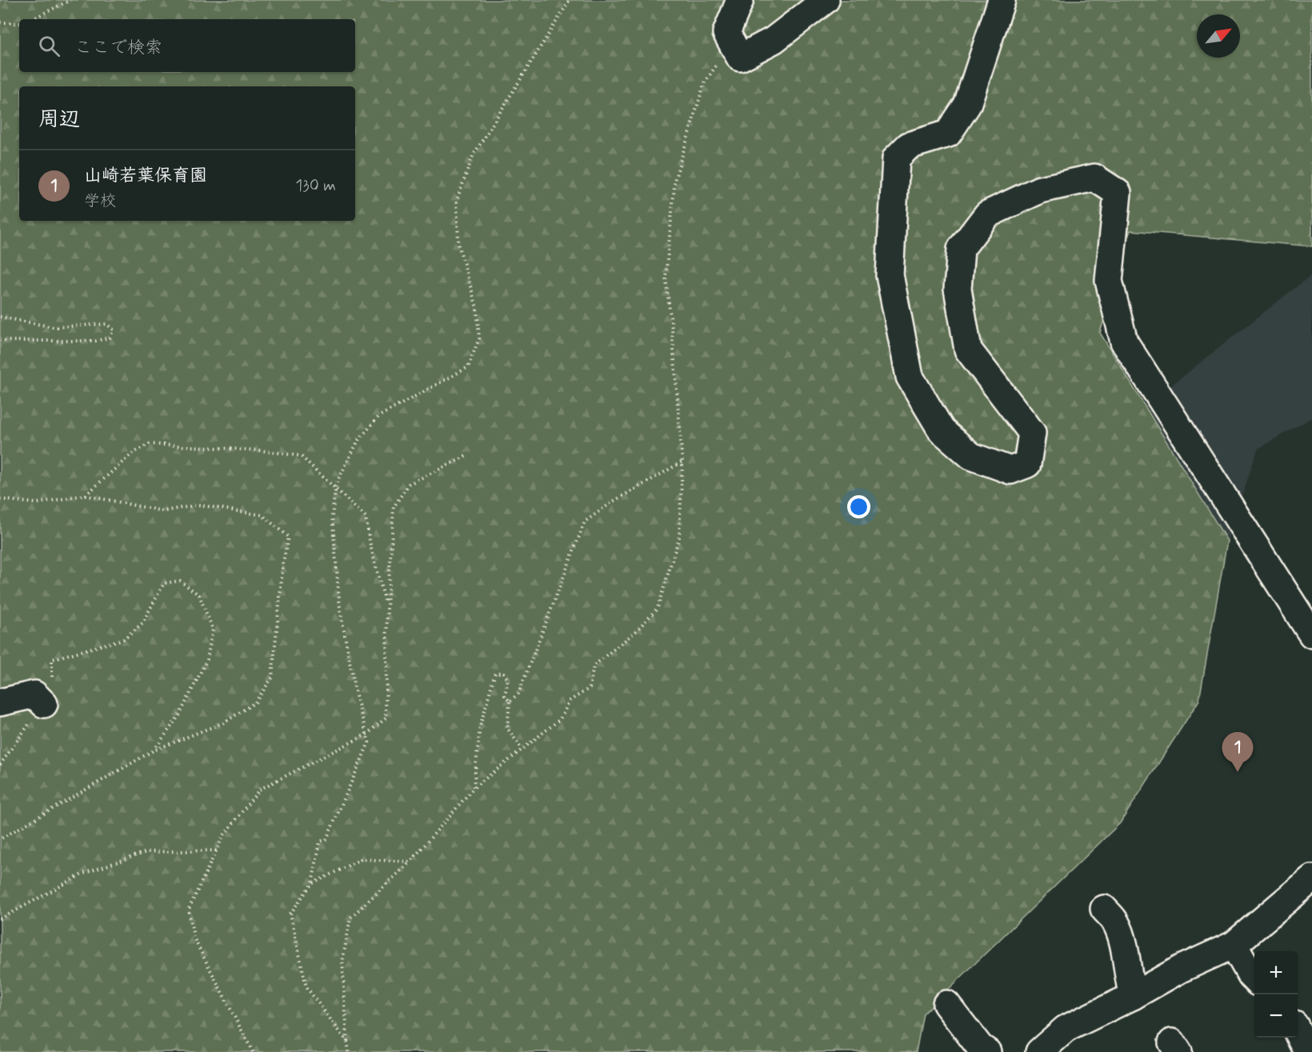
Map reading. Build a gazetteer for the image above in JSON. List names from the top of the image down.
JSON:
{
  "north": "top right",
  "page": {
    "search": "ここで検索",
    "heading": "周辺",
    "list": [
      {
        "mark": "1",
        "name": "山崎若葉保育園",
        "note": "学校",
        "value": "130 m"
      }
    ],
    "pins": "1",
    "map_buttons": ["+", "−"]
  }
}
